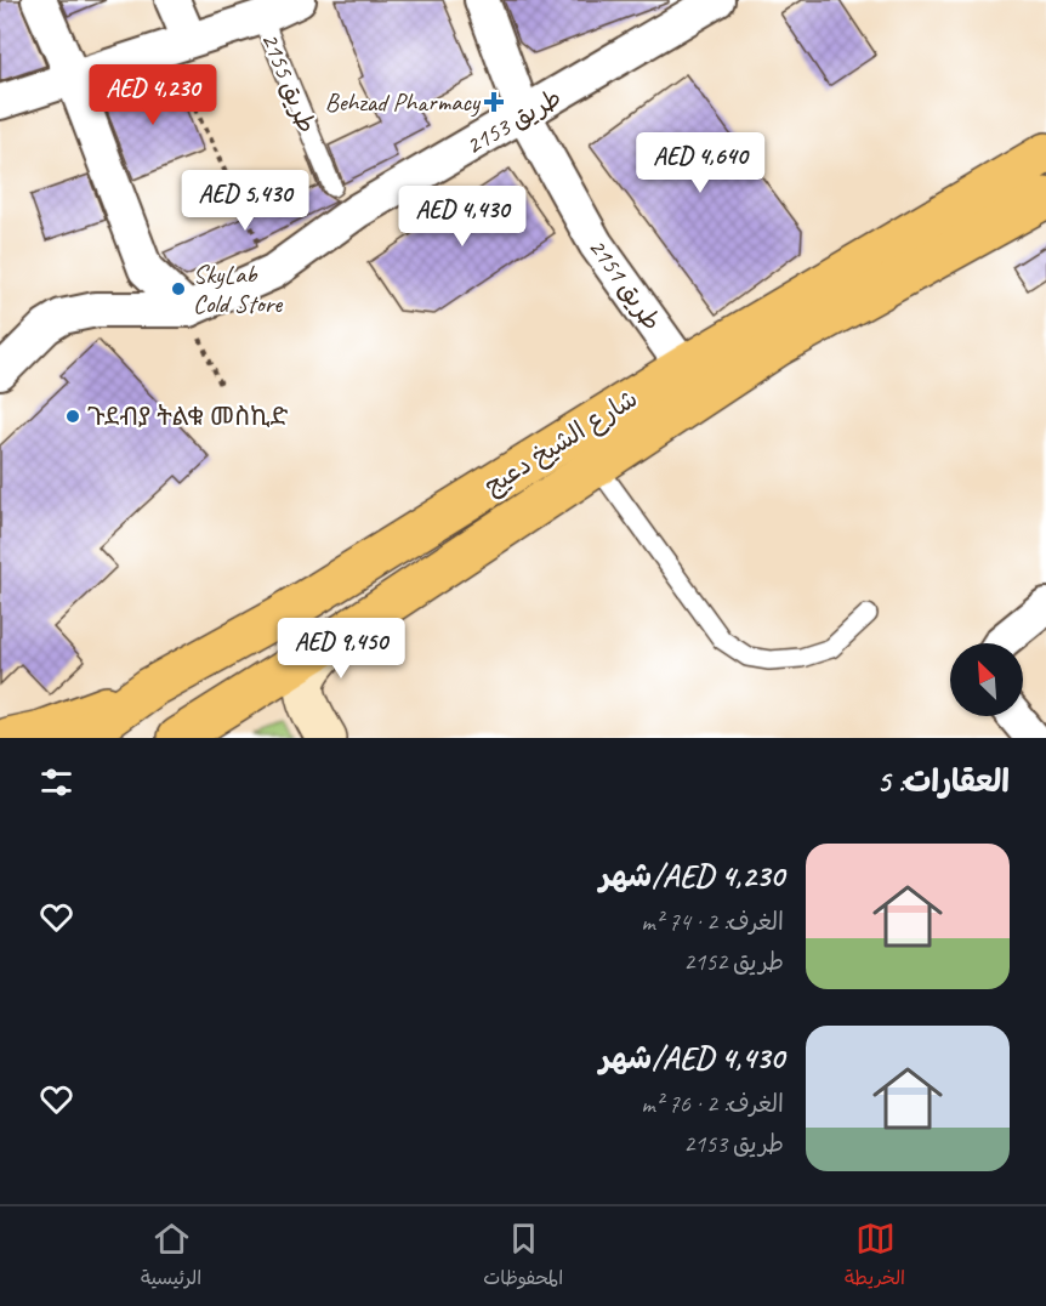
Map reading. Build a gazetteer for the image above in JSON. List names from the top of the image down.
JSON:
{
  "streets": {
    "main road": ["شارع الشيخ دعيج"],
    "street": ["طريق 2155", "طريق 2153", "طريق 2151"]
  },
  "crossings": [
    ["طريق 2153", "طريق 2151"],
    ["طريق 2151", "شارع الشيخ دعيج"]
  ],
  "places": {
    "health": ["Behzad Pharmacy"],
    "other": ["SkyLab Cold Store", "ጉደብያ ትልቁ መስኪድ"]
  },
  "north": "top left",
  "page": {
    "price": [
      "AED 4,230",
      "AED 4,640",
      "AED 5,430",
      "AED 4,430",
      "AED 9,450"
    ],
    "heading": "العقارات: 5",
    "list": [
      {
        "name": "AED 4,230/شهر",
        "note": "الغرف: 2 · 74 m² · طريق 2152"
      },
      {
        "name": "AED 4,430/شهر",
        "note": "الغرف: 2 · 76 m² · طريق 2153"
      }
    ],
    "tabs": ["الخريطة", "المحفوظات", "الرئيسية"]
  }
}
